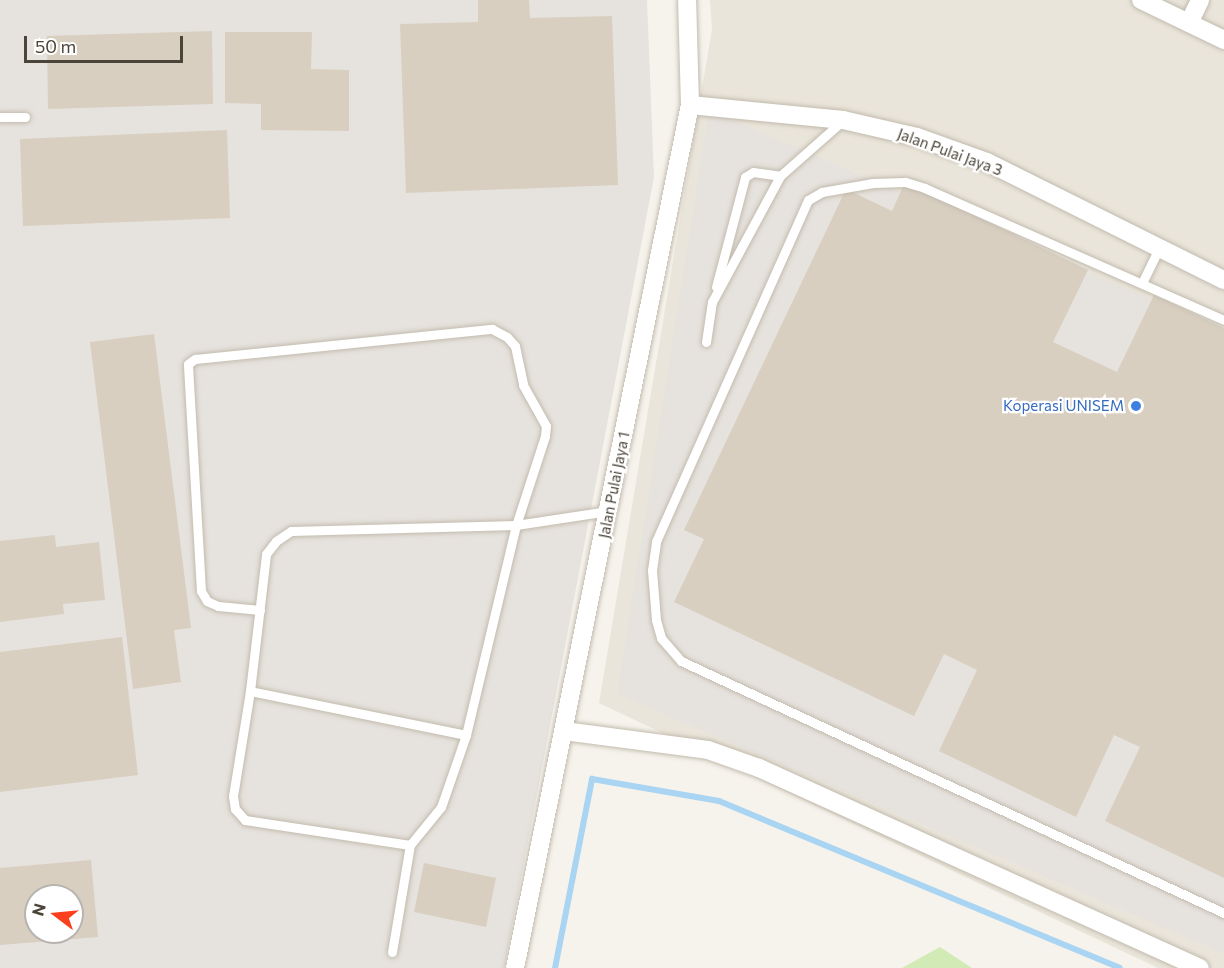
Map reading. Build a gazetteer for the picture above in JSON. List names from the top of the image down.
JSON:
{
  "streets": {
    "street": ["Jalan Pulai Jaya 3", "Jalan Pulai Jaya 1"]
  },
  "crossings": [
    ["Jalan Pulai Jaya 3", "Jalan Pulai Jaya 1"]
  ],
  "places": ["Koperasi UNISEM"],
  "scale_bar": "50 m",
  "north": "left"
}
